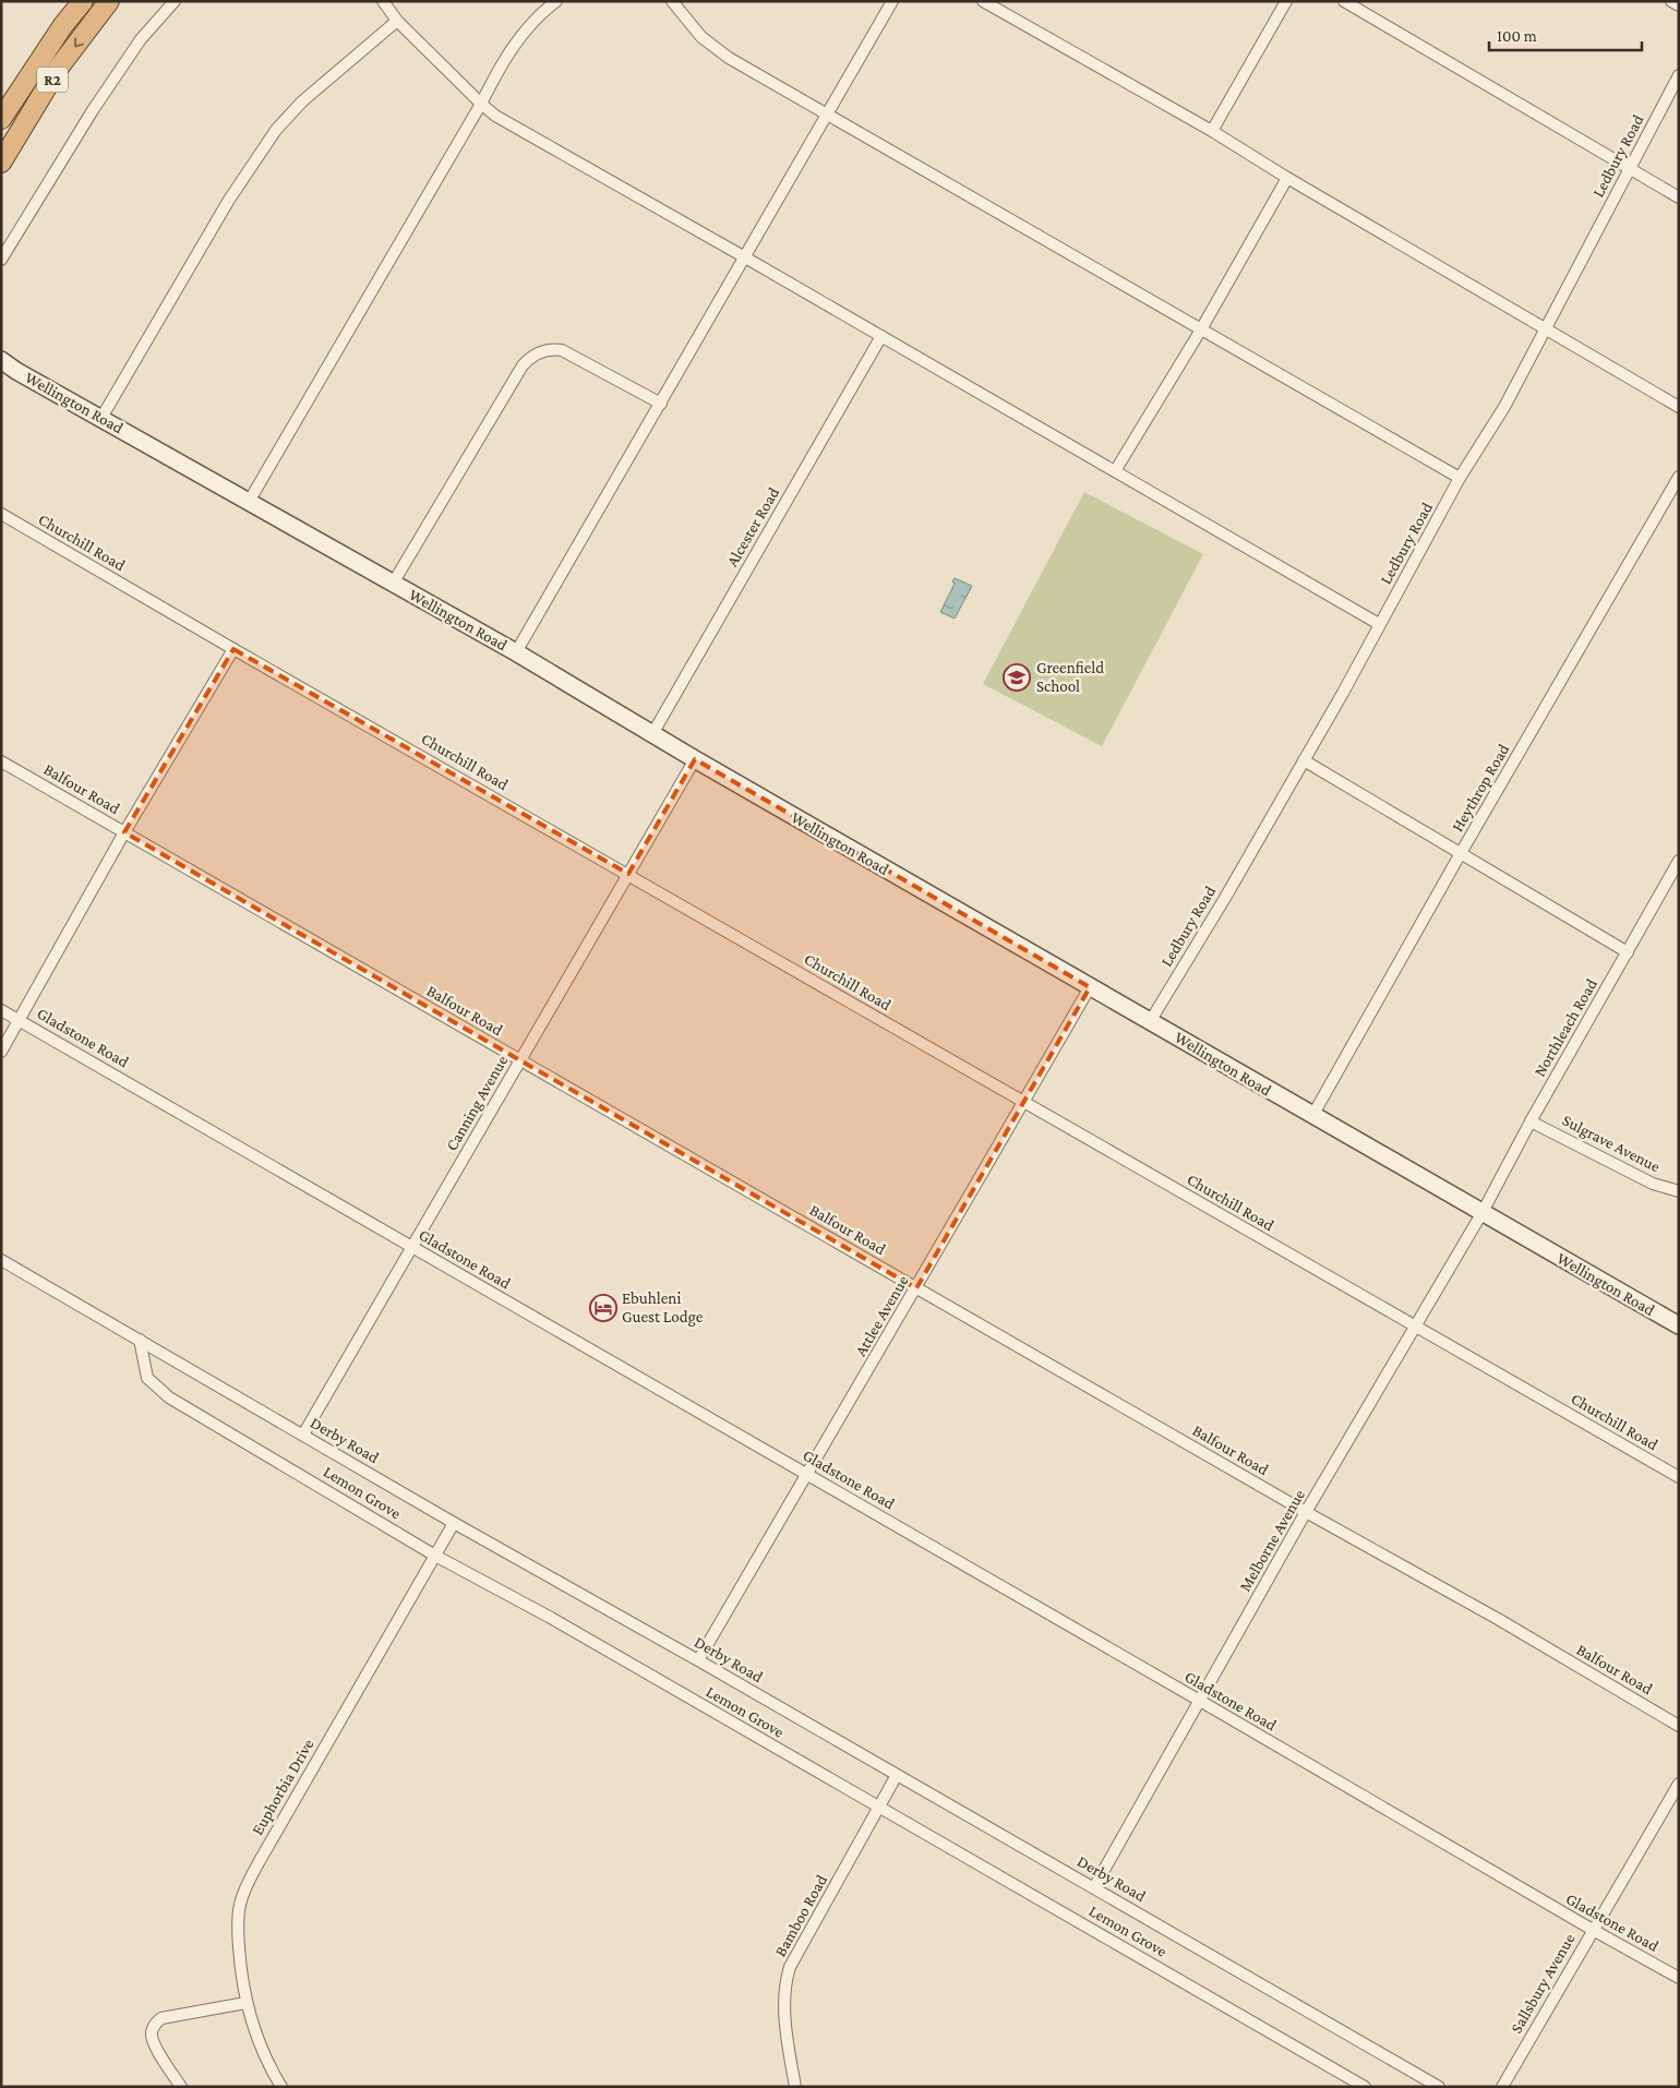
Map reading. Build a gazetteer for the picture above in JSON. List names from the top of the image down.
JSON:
{
  "streets": {
    "highway": ["R2"],
    "main road": ["Wellington Road"],
    "street": [
      "Ledbury Road",
      "Alcester Road",
      "Churchill Road",
      "Heythrop Road",
      "Balfour Road",
      "Northleach Road",
      "Gladstone Road",
      "Canning Avenue",
      "Sulgrave Avenue",
      "Attlee Avenue",
      "Derby Road",
      "Lemon Grove",
      "Melborne Avenue",
      "Euphorbia Drive",
      "Bamboo Road",
      "Sallsbury Avenue"
    ]
  },
  "crossings": [
    ["Ledbury Road", "Wellington Road"],
    ["Wellington Road", "Alcester Road"],
    ["Wellington Road", "Heythrop Road"],
    ["Wellington Road", "Northleach Road"],
    ["Wellington Road", "Canning Avenue"],
    ["Wellington Road", "Attlee Avenue"],
    ["Wellington Road", "Melborne Avenue"],
    ["Churchill Road", "Canning Avenue"],
    ["Churchill Road", "Attlee Avenue"],
    ["Churchill Road", "Melborne Avenue"],
    ["Balfour Road", "Canning Avenue"],
    ["Balfour Road", "Attlee Avenue"],
    ["Balfour Road", "Melborne Avenue"],
    ["Northleach Road", "Sulgrave Avenue"],
    ["Northleach Road", "Melborne Avenue"],
    ["Gladstone Road", "Canning Avenue"],
    ["Gladstone Road", "Attlee Avenue"],
    ["Gladstone Road", "Melborne Avenue"],
    ["Gladstone Road", "Sallsbury Avenue"],
    ["Canning Avenue", "Derby Road"],
    ["Attlee Avenue", "Derby Road"],
    ["Derby Road", "Lemon Grove"],
    ["Derby Road", "Melborne Avenue"],
    ["Derby Road", "Euphorbia Drive"],
    ["Derby Road", "Bamboo Road"],
    ["Lemon Grove", "Euphorbia Drive"],
    ["Lemon Grove", "Bamboo Road"]
  ],
  "places": {
    "school or university": ["Greenfield School"],
    "hotel": ["Ebuhleni Guest Lodge"]
  },
  "scale_bar": "100 m"
}
